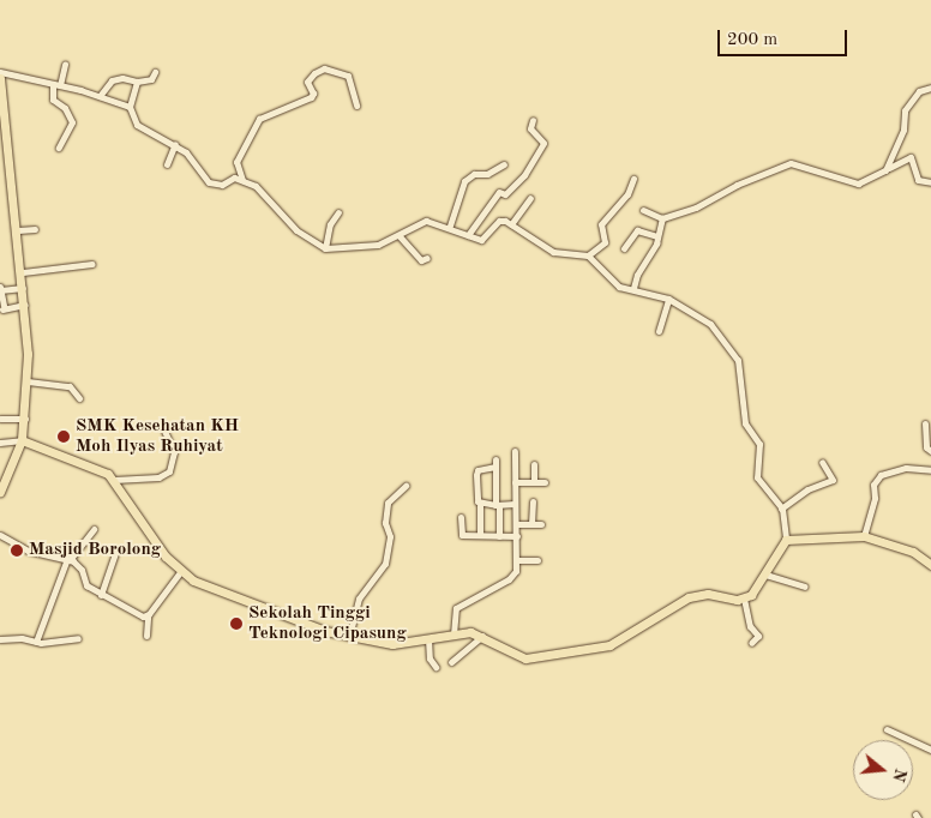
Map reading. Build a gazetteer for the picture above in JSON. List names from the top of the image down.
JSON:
{
  "places": ["SMK Kesehatan KH Moh Ilyas Ruhiyat", "Masjid Borolong", "Sekolah Tinggi Teknologi Cipasung"],
  "scale_bar": "200 m",
  "north": "right"
}
